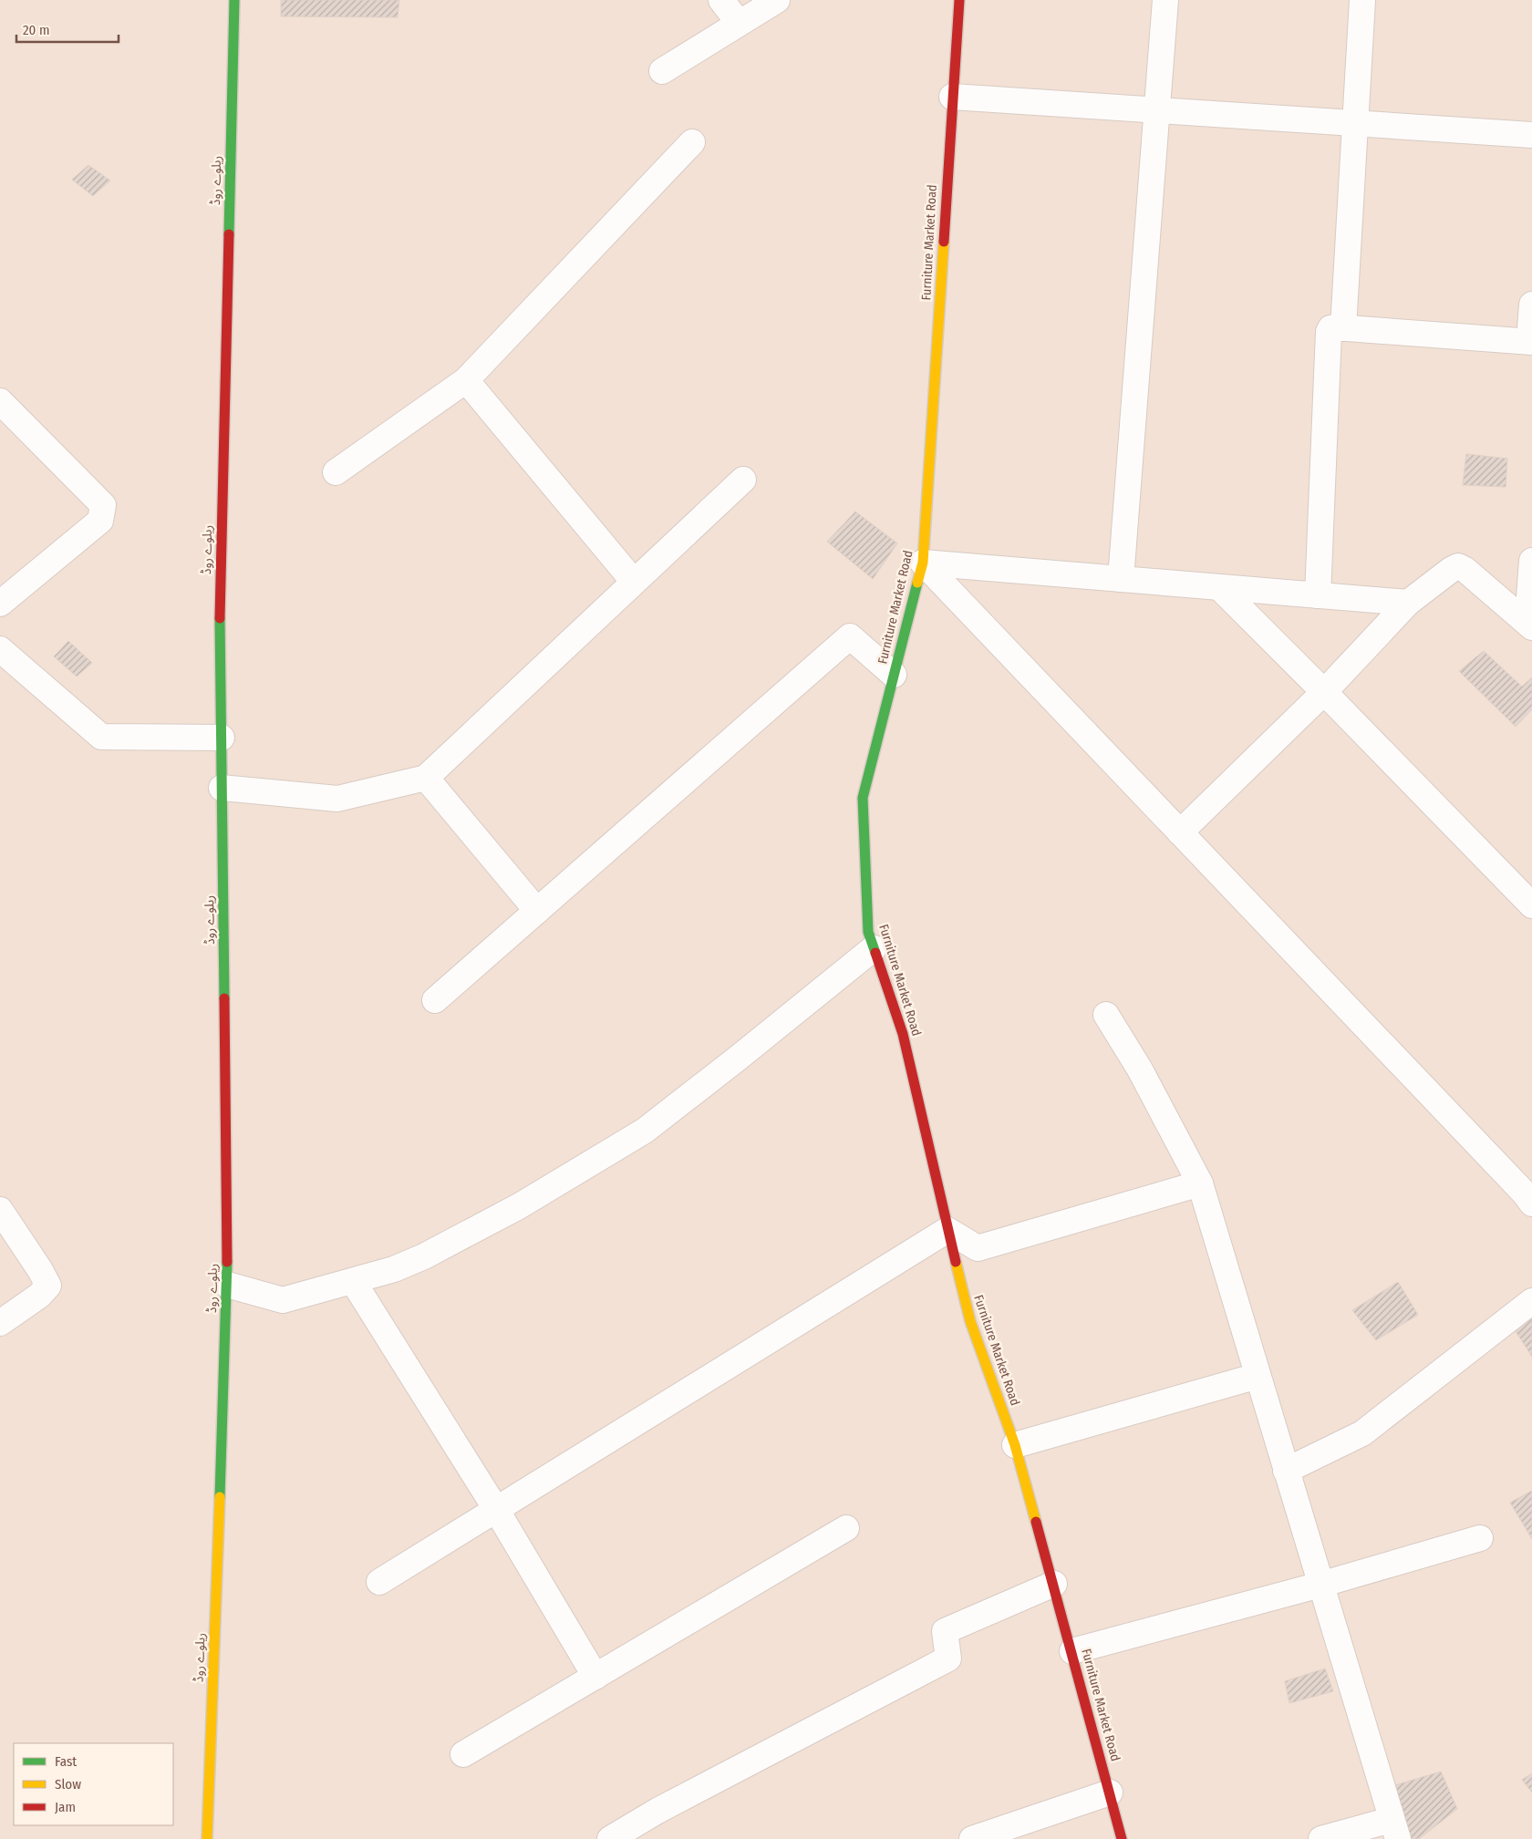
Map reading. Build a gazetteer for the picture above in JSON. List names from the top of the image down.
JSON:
{
  "streets": {
    "street": ["ریلوے روڈ", "Furniture Market Road"]
  },
  "legend": ["Fast", "Slow", "Jam"],
  "scale_bar": "20 m"
}
